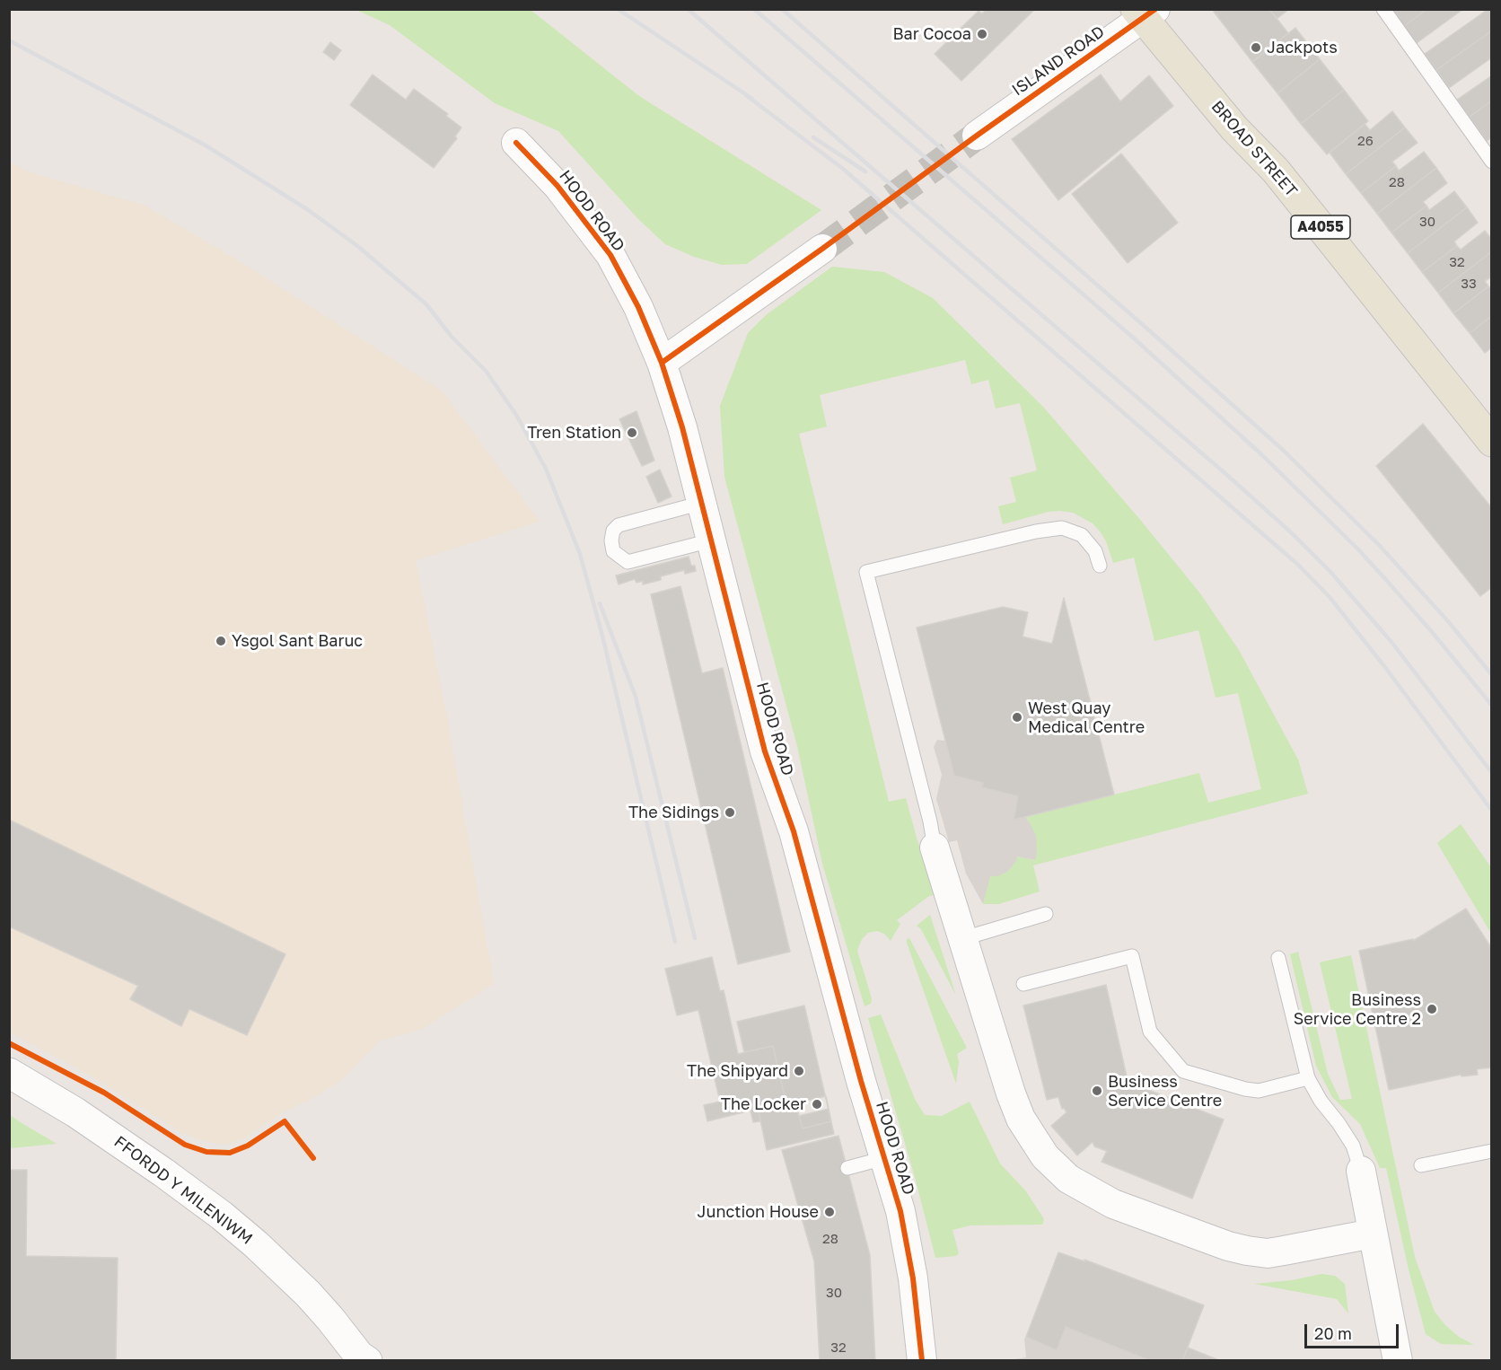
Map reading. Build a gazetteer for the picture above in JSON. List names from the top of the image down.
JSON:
{
  "streets": {
    "main road": ["BROAD STREET", "A4055"],
    "street": ["ISLAND ROAD", "HOOD ROAD", "FFORDD Y MILENIWM"]
  },
  "crossings": [
    ["ISLAND ROAD", "BROAD STREET"]
  ],
  "places": [
    "Bar Cocoa",
    "Jackpots",
    "Tren Station",
    "Ysgol Sant Baruc",
    "West Quay Medical Centre",
    "The Sidings",
    "Business Service Centre 2",
    "The Shipyard",
    "Business Service Centre",
    "The Locker",
    "Junction House"
  ],
  "house_numbers": [
    "26",
    "28",
    "30",
    "32",
    "33",
    "28",
    "30",
    "32"
  ],
  "scale_bar": "20 m"
}
